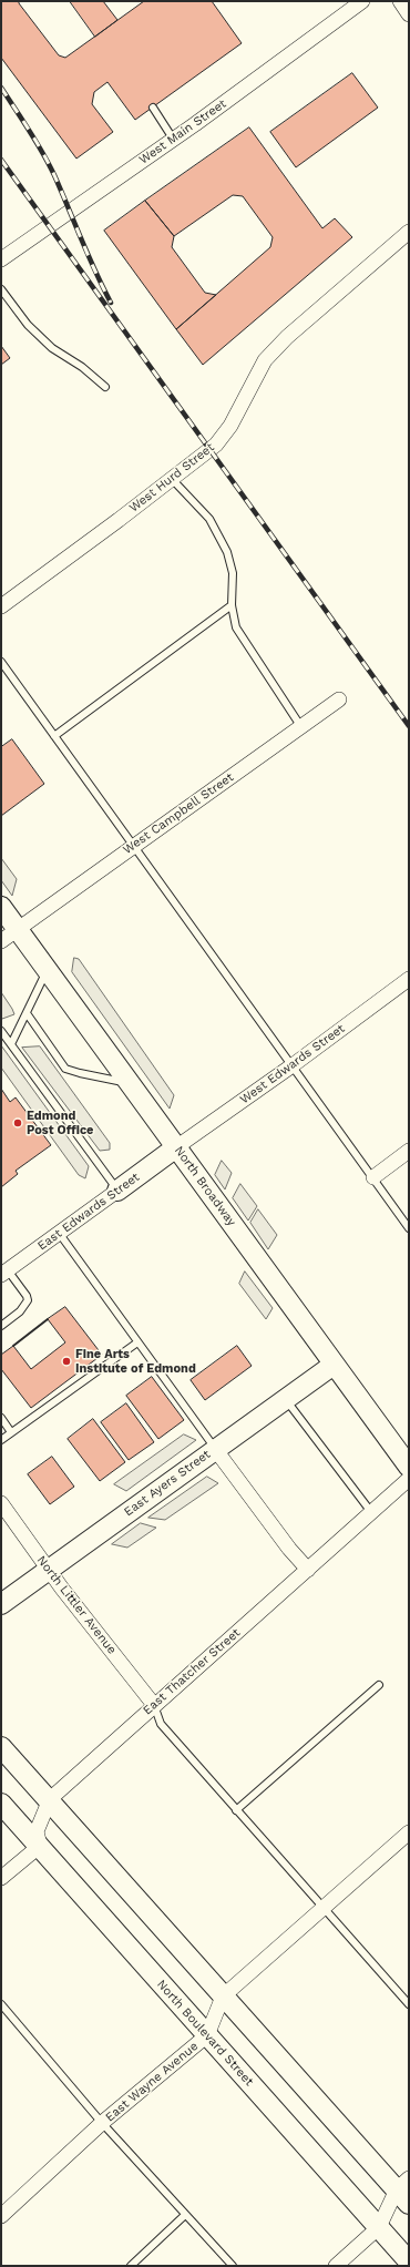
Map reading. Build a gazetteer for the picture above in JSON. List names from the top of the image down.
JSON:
{
  "streets": {
    "main road": [
      "North Broadway",
      "East Edwards Street",
      "East Ayers Street",
      "North Boulevard Street"
    ],
    "street": [
      "West Main Street",
      "West Hurd Street",
      "West Campbell Street",
      "West Edwards Street",
      "North Littler Avenue",
      "East Thatcher Street",
      "East Wayne Avenue"
    ]
  },
  "crossings": [
    ["West Campbell Street", "North Broadway"],
    ["West Edwards Street", "North Broadway"],
    ["West Edwards Street", "East Edwards Street"],
    ["North Broadway", "East Edwards Street"],
    ["North Broadway", "East Ayers Street"],
    ["East Ayers Street", "North Littler Avenue"],
    ["North Littler Avenue", "East Thatcher Street"],
    ["East Thatcher Street", "North Boulevard Street"],
    ["North Boulevard Street", "East Wayne Avenue"]
  ],
  "places": ["Edmond Post Office", "Fine Arts Institute of Edmond"]
}
